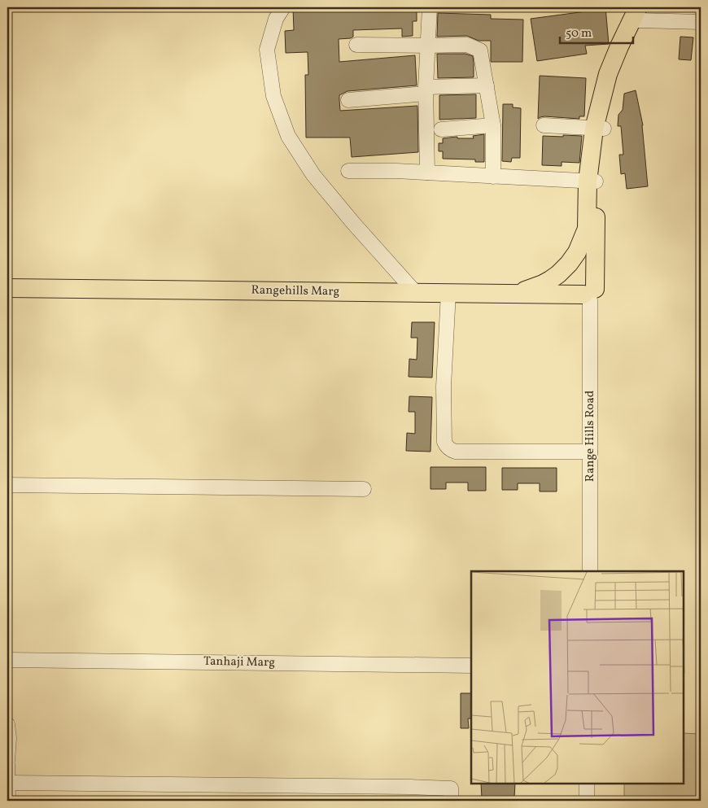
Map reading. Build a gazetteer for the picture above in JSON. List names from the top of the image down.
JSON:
{
  "streets": {
    "main road": ["Rangehills Marg", "Range Hills Road"],
    "street": ["Tanhaji Marg"]
  },
  "crossings": [
    ["Rangehills Marg", "Range Hills Road"]
  ],
  "scale_bar": "50 m"
}
